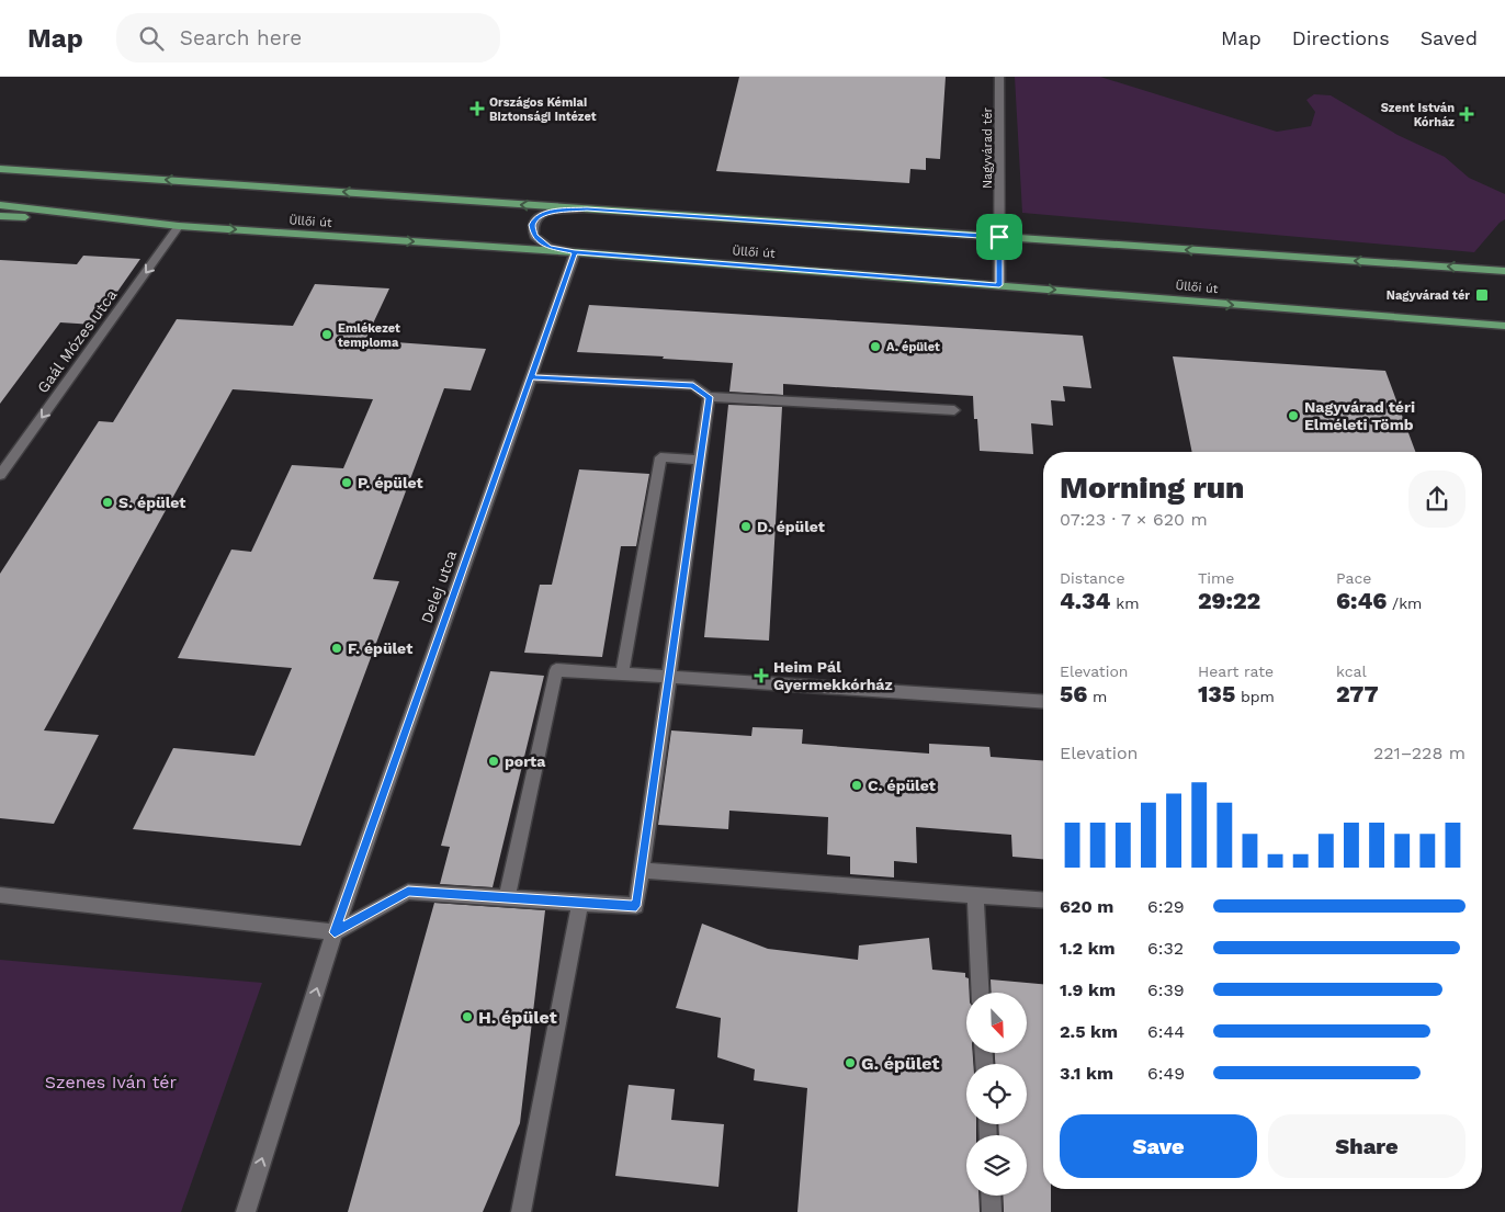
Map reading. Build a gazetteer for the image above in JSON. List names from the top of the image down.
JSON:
{
  "streets": {
    "main road": ["Üllői út"],
    "street": ["Nagyvárad tér", "Gaál Mózes utca", "Delej utca"]
  },
  "crossings": [
    ["Nagyvárad tér", "Üllői út"],
    ["Üllői út", "Gaál Mózes utca"],
    ["Üllői út", "Delej utca"]
  ],
  "one_way": ["Gaál Mózes utca"],
  "parks": ["Szenes Iván tér"],
  "places": {
    "health": ["Országos Kémiai Biztonsági Intézet", "Szent István Kórház", "Heim Pál Gyermekkórház"],
    "transit": ["Nagyvárad tér"],
    "other": [
      "Emlékezet temploma",
      "A. épület",
      "Nagyvárad téri Elméleti Tömb",
      "P. épület",
      "S. épület",
      "D. épület",
      "F. épület",
      "porta",
      "C. épület",
      "H. épület",
      "G. épület"
    ]
  },
  "north": "bottom right",
  "page": {
    "header": "Map",
    "search": "Search here",
    "nav": ["Map", "Directions", "Saved"],
    "heading": ["Morning run", "07:23 · 7 × 620 m"],
    "stats": [
      ["Distance", "4.34 km"],
      ["Time", "29:22"],
      ["Pace", "6:46 /km"],
      ["Elevation", "56 m"],
      ["Heart rate", "135 bpm"],
      ["kcal", "277"]
    ],
    "chart": ["Elevation", "221–228 m"],
    "list": [
      {
        "name": "620 m",
        "note": "6:29"
      },
      {
        "name": "1.2 km",
        "note": "6:32"
      },
      {
        "name": "1.9 km",
        "note": "6:39"
      },
      {
        "name": "2.5 km",
        "note": "6:44"
      },
      {
        "name": "3.1 km",
        "note": "6:49"
      }
    ],
    "buttons": ["Save", "Share"]
  }
}
